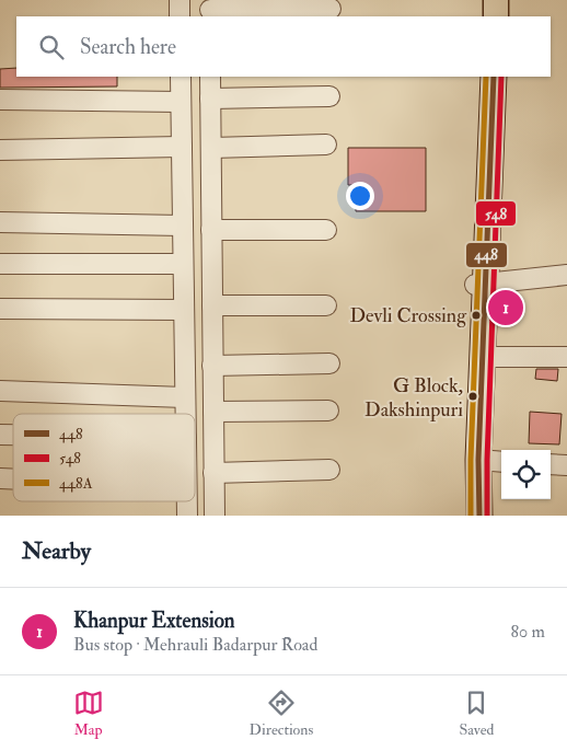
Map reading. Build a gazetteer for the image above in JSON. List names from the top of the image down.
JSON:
{
  "places": ["Devli Crossing", "G Block, Dakshinpuri"],
  "lines": ["transit line 448", "transit line 548", "transit line 448A"],
  "legend": ["448", "548", "448A"],
  "page": {
    "search": "Search here",
    "pins": "1",
    "heading": "Nearby",
    "list": [
      {
        "mark": "1",
        "name": "Khanpur Extension",
        "note": "Bus stop · Mehrauli Badarpur Road",
        "value": "80 m"
      }
    ],
    "nav": ["Map", "Directions", "Saved"]
  }
}
